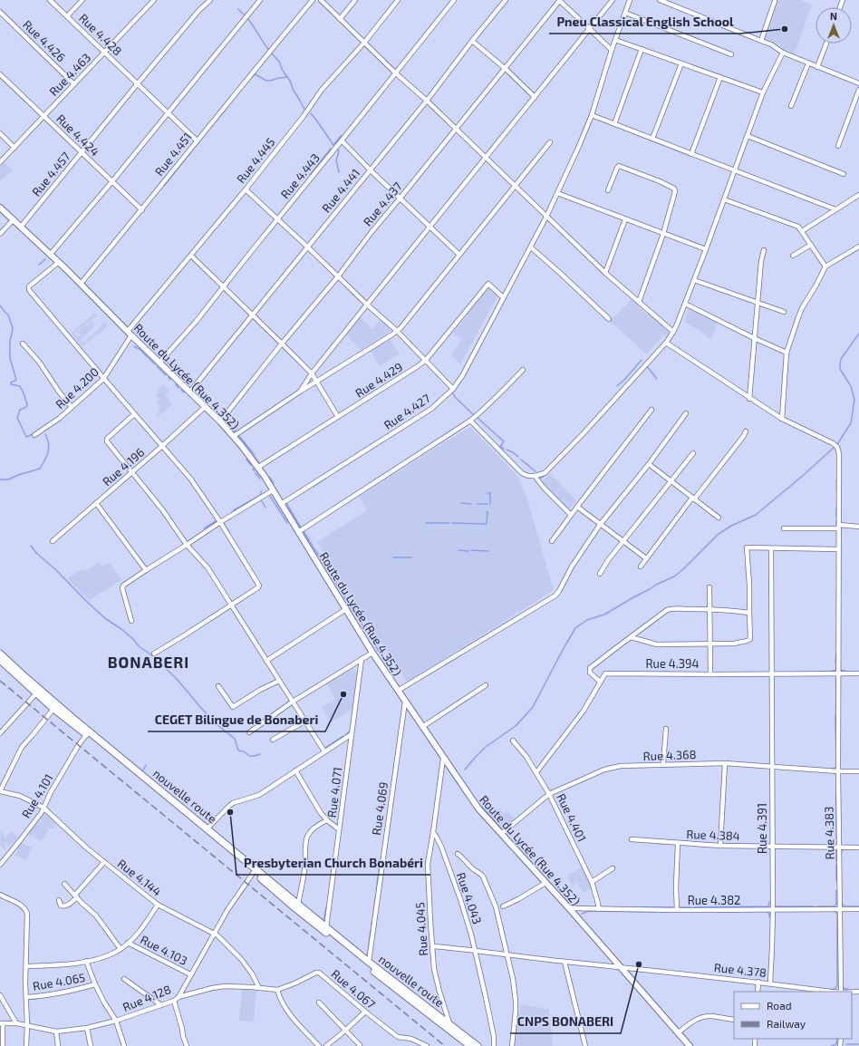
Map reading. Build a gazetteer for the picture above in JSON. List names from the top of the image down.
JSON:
{
  "streets": {
    "highway": ["nouvelle route"],
    "main road": ["Route du Lycée (Rue 4.352)"],
    "street": [
      "Rue 4.428",
      "Rue 4.426",
      "Rue 4.463",
      "Rue 4.424",
      "Rue 4.451",
      "Rue 4.445",
      "Rue 4.457",
      "Rue 4.443",
      "Rue 4.441",
      "Rue 4.437",
      "Rue 4.429",
      "Rue 4.200",
      "Rue 4.427",
      "Rue 4.196",
      "Rue 4.394",
      "Rue 4.368",
      "Rue 4.071",
      "Rue 4.101",
      "Rue 4.069",
      "Rue 4.401",
      "Rue 4.391",
      "Rue 4.383",
      "Rue 4.384",
      "Rue 4.144",
      "Rue 4.043",
      "Rue 4.382",
      "Rue 4.045",
      "Rue 4.103",
      "Rue 4.378",
      "Rue 4.065",
      "Rue 4.067",
      "Rue 4.128"
    ]
  },
  "crossings": [
    ["Rue 4.428", "Rue 4.463"],
    ["Rue 4.428", "Rue 4.451"],
    ["Rue 4.428", "Rue 4.457"],
    ["Rue 4.426", "Rue 4.463"],
    ["Rue 4.463", "Rue 4.424"],
    ["Rue 4.424", "Rue 4.451"],
    ["Rue 4.424", "Rue 4.457"],
    ["Rue 4.451", "Route du Lycée (Rue 4.352)"],
    ["Rue 4.445", "Route du Lycée (Rue 4.352)"],
    ["Rue 4.445", "Rue 4.200"],
    ["Rue 4.457", "Route du Lycée (Rue 4.352)"],
    ["Rue 4.443", "Route du Lycée (Rue 4.352)"],
    ["Rue 4.441", "Route du Lycée (Rue 4.352)"],
    ["Rue 4.437", "Route du Lycée (Rue 4.352)"],
    ["Route du Lycée (Rue 4.352)", "Rue 4.429"],
    ["Route du Lycée (Rue 4.352)", "Rue 4.200"],
    ["Route du Lycée (Rue 4.352)", "Rue 4.427"],
    ["Route du Lycée (Rue 4.352)", "Rue 4.196"],
    ["Route du Lycée (Rue 4.352)", "Rue 4.368"],
    ["Route du Lycée (Rue 4.352)", "Rue 4.069"],
    ["Route du Lycée (Rue 4.352)", "Rue 4.382"],
    ["Route du Lycée (Rue 4.352)", "Rue 4.378"],
    ["Rue 4.429", "Rue 4.427"],
    ["Rue 4.394", "Rue 4.391"],
    ["Rue 4.394", "Rue 4.383"],
    ["Rue 4.368", "Rue 4.401"],
    ["Rue 4.368", "Rue 4.391"],
    ["Rue 4.368", "Rue 4.383"],
    ["Rue 4.071", "nouvelle route"],
    ["Rue 4.101", "nouvelle route"],
    ["Rue 4.101", "Rue 4.144"],
    ["nouvelle route", "Rue 4.069"],
    ["nouvelle route", "Rue 4.045"],
    ["nouvelle route", "Rue 4.128"],
    ["Rue 4.401", "Rue 4.382"],
    ["Rue 4.391", "Rue 4.384"],
    ["Rue 4.391", "Rue 4.382"],
    ["Rue 4.391", "Rue 4.378"],
    ["Rue 4.383", "Rue 4.384"],
    ["Rue 4.383", "Rue 4.382"],
    ["Rue 4.144", "Rue 4.067"],
    ["Rue 4.144", "Rue 4.128"],
    ["Rue 4.043", "Rue 4.045"],
    ["Rue 4.043", "Rue 4.378"],
    ["Rue 4.045", "Rue 4.378"],
    ["Rue 4.103", "Rue 4.128"],
    ["Rue 4.067", "Rue 4.128"]
  ],
  "districts": ["BONABERI"],
  "places": [
    "Pneu Classical English School",
    "CEGET Bilingue de Bonaberi",
    "Presbyterian Church Bonabéri",
    "CNPS BONABERI"
  ],
  "legend": ["Road", "Railway"],
  "north": "top"
}
